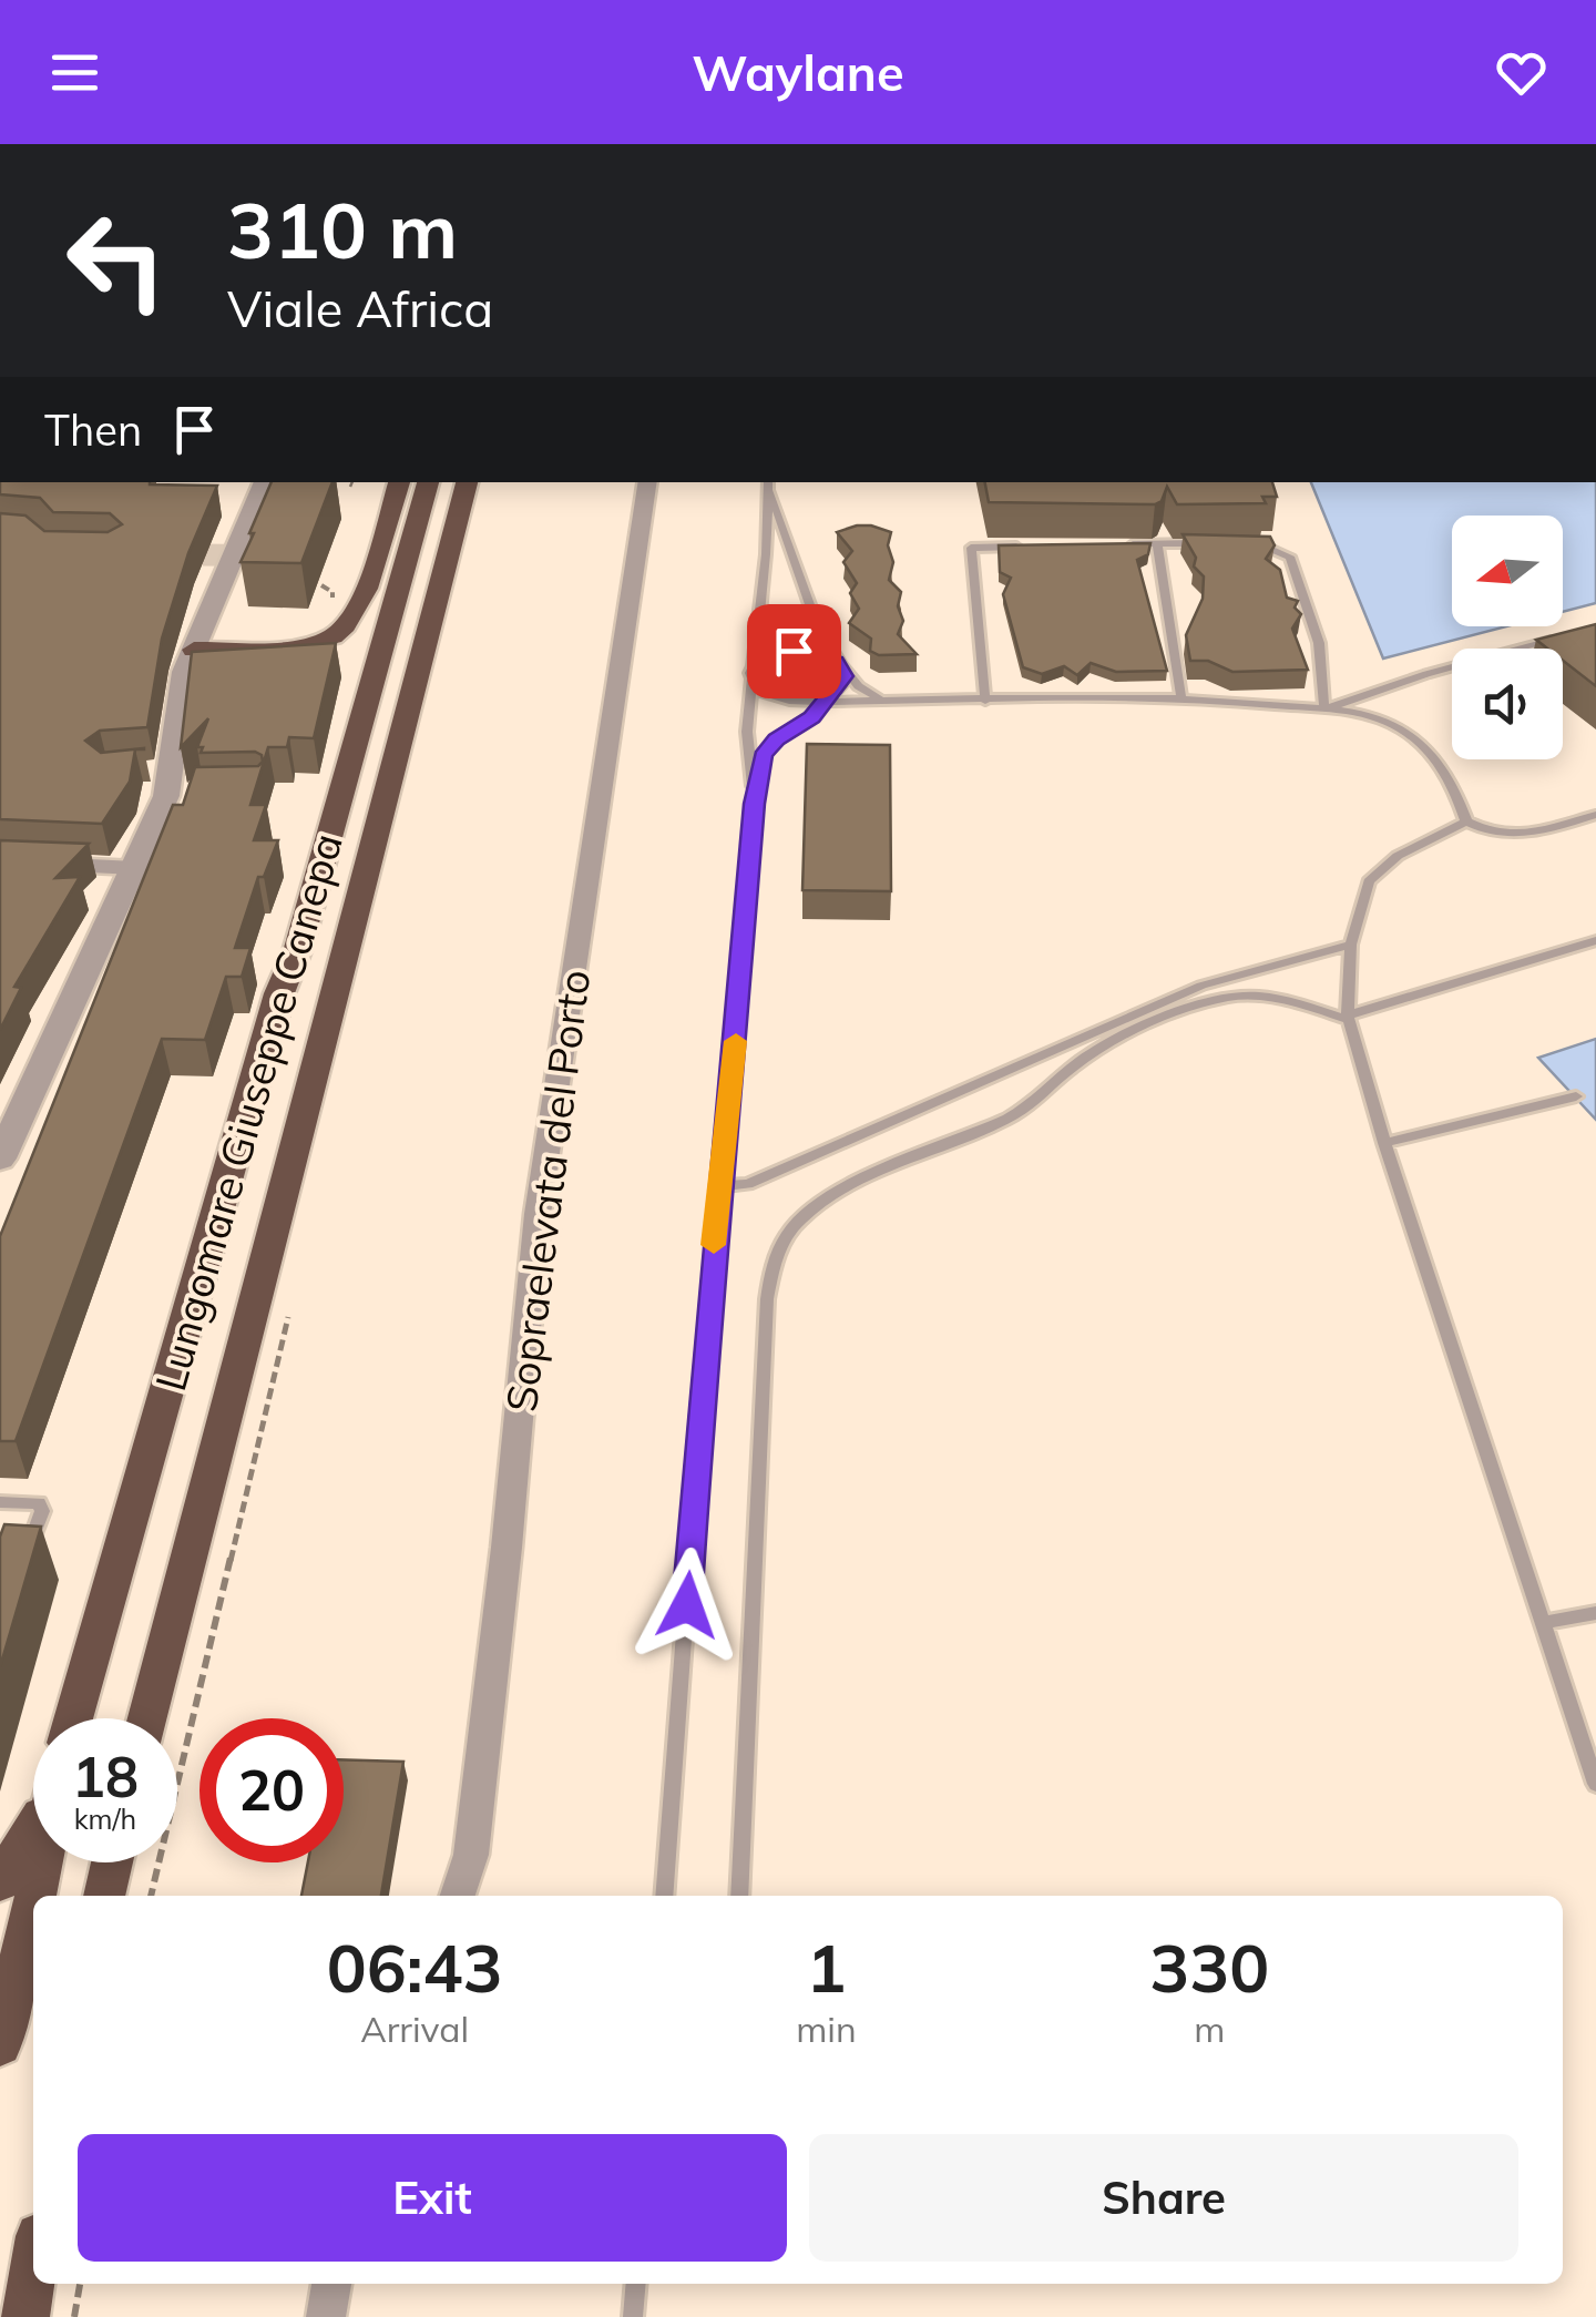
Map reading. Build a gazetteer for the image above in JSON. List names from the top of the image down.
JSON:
{
  "streets": {
    "highway": ["Lungomare Giuseppe Canepa"],
    "street": ["Sopraelevata del Porto"]
  },
  "north": "left",
  "page": {
    "header": "Waylane",
    "turn": ["310 m", "Viale Africa"],
    "then": "Then",
    "speed": "18 km/h",
    "limit": "20",
    "eta": [
      "06:43",
      "Arrival",
      "1",
      "min",
      "330",
      "m"
    ],
    "buttons": ["Exit", "Share"]
  }
}
